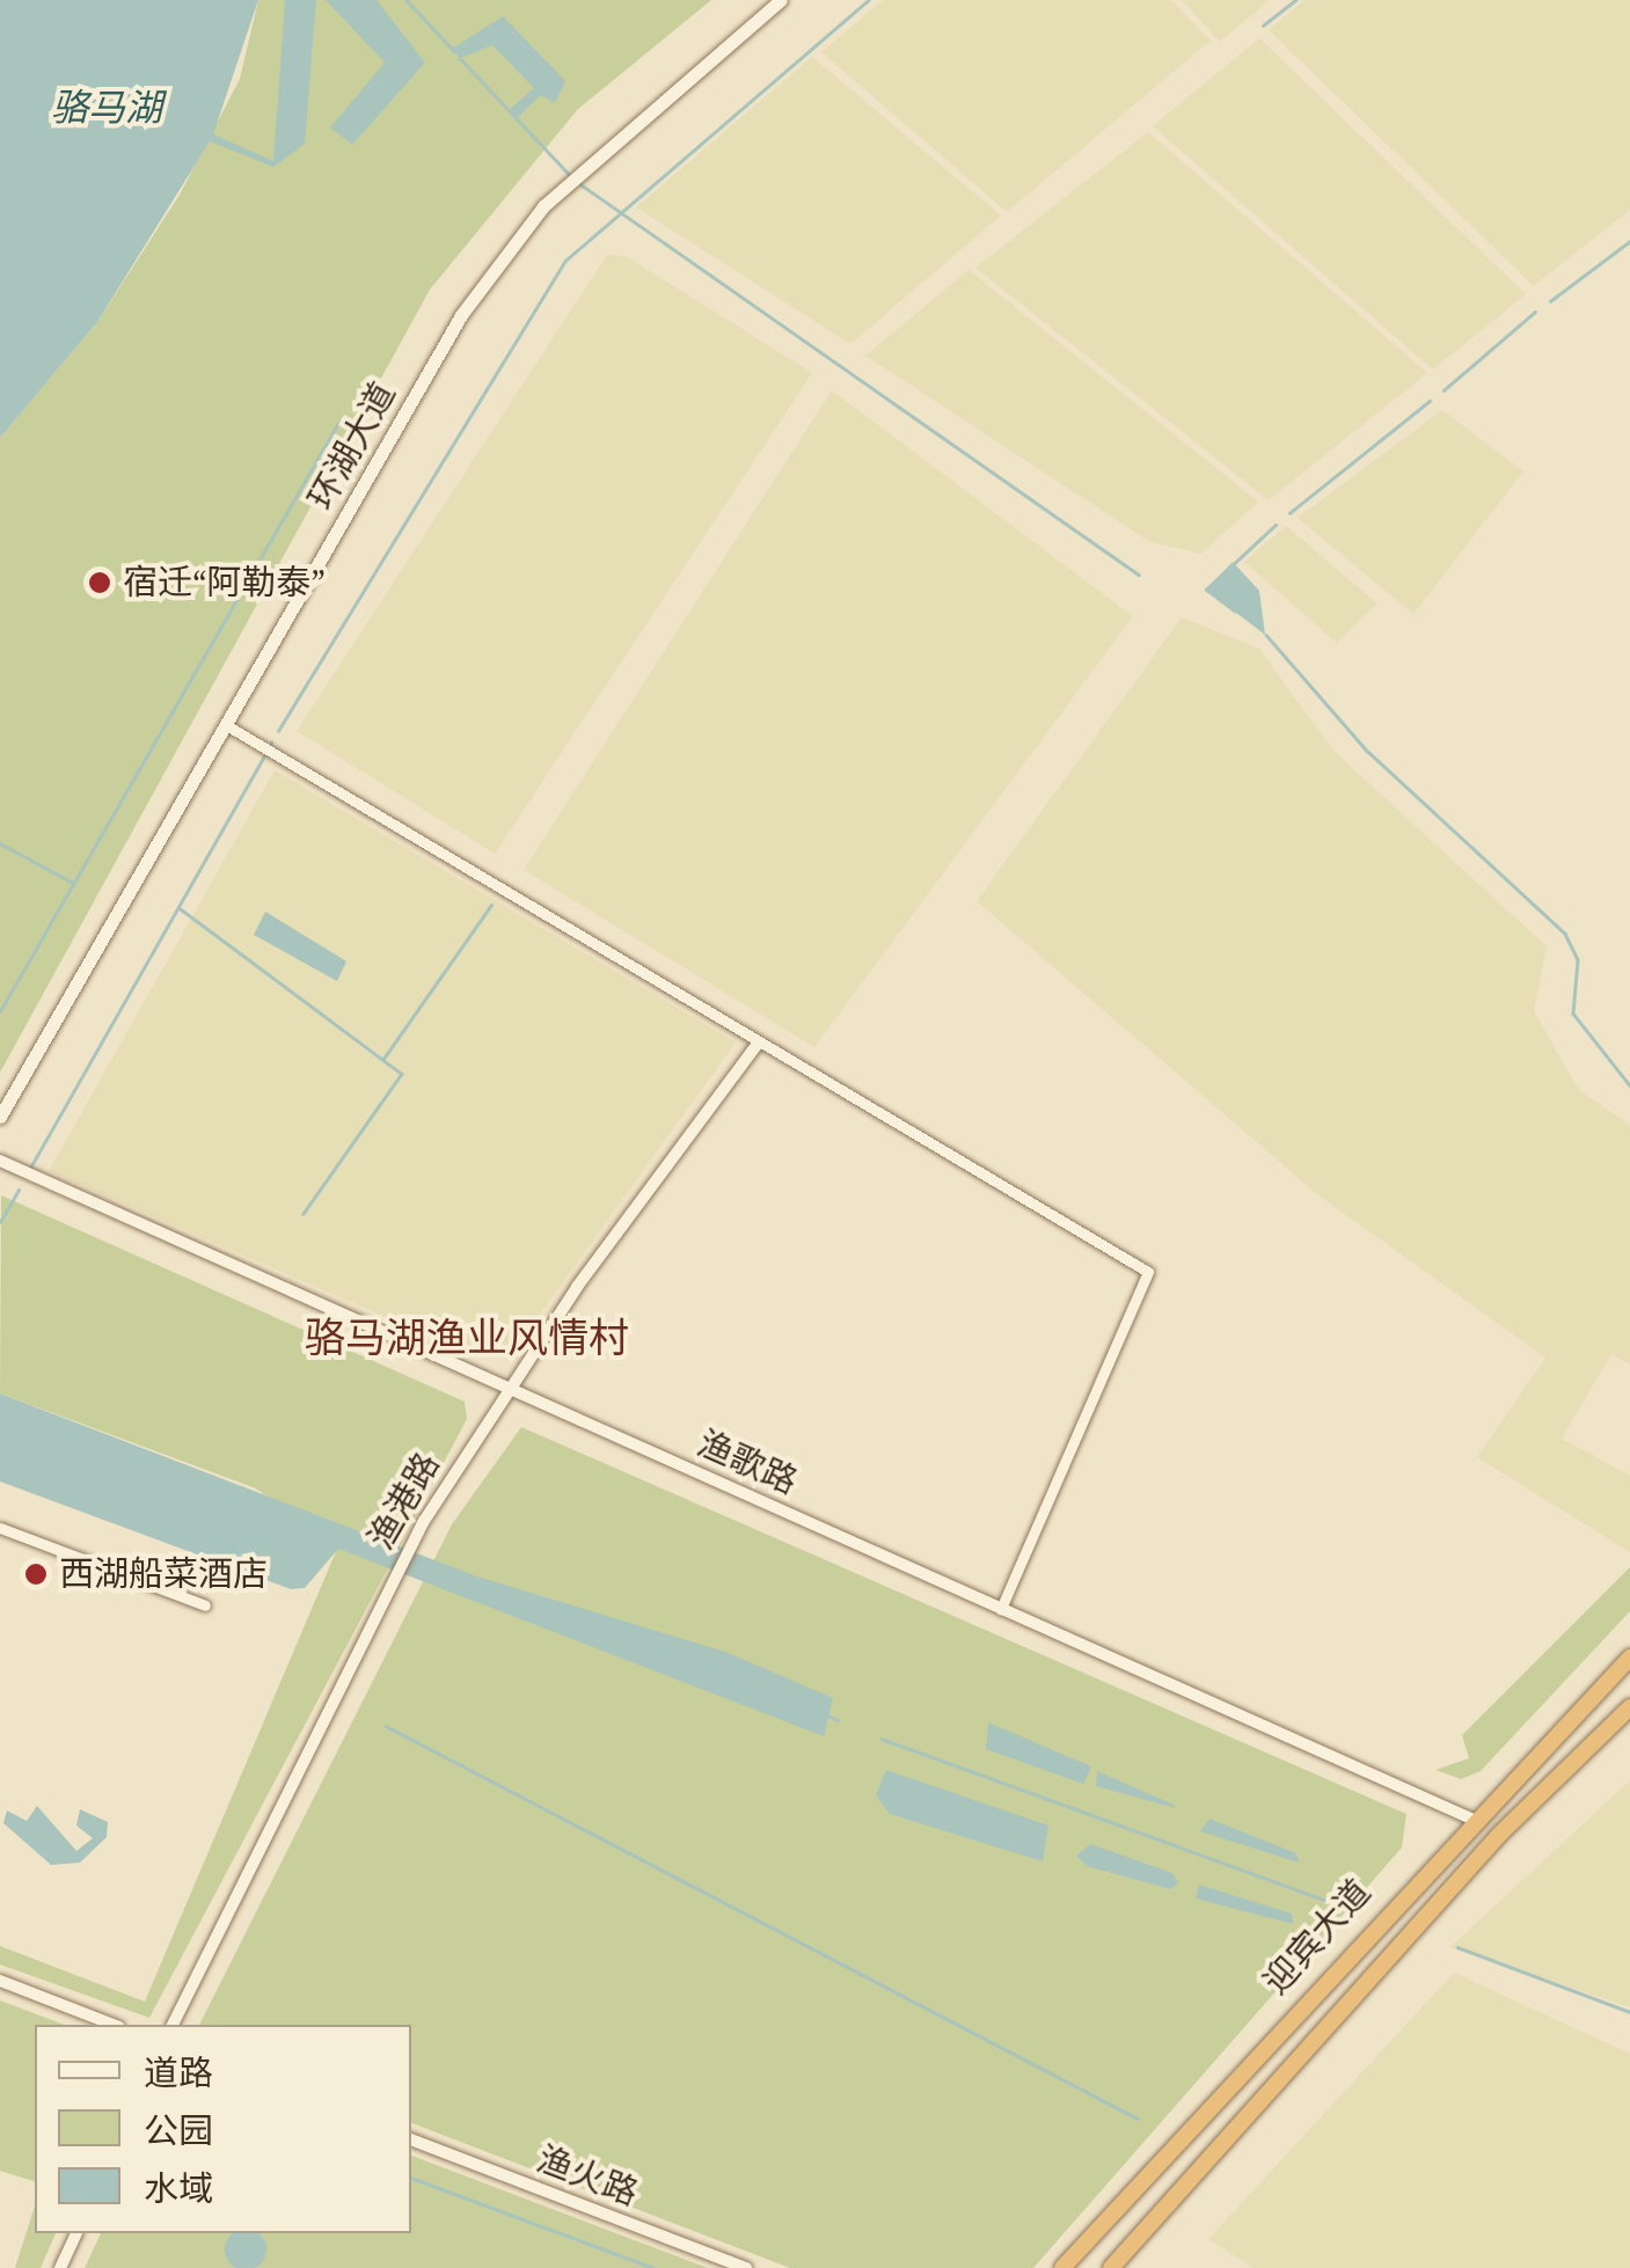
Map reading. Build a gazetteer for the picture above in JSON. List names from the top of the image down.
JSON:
{
  "streets": {
    "highway": ["迎宾大道"],
    "main road": ["环湖大道"],
    "street": ["渔歌路", "渔港路", "渔火路"]
  },
  "crossings": [
    ["渔歌路", "渔港路"],
    ["渔歌路", "迎宾大道"]
  ],
  "districts": ["骆马湖渔业风情村"],
  "water": ["骆马湖"],
  "places": ["宿迁“阿勒泰”", "西湖船菜酒店"],
  "legend": ["道路", "公园", "水域"]
}
